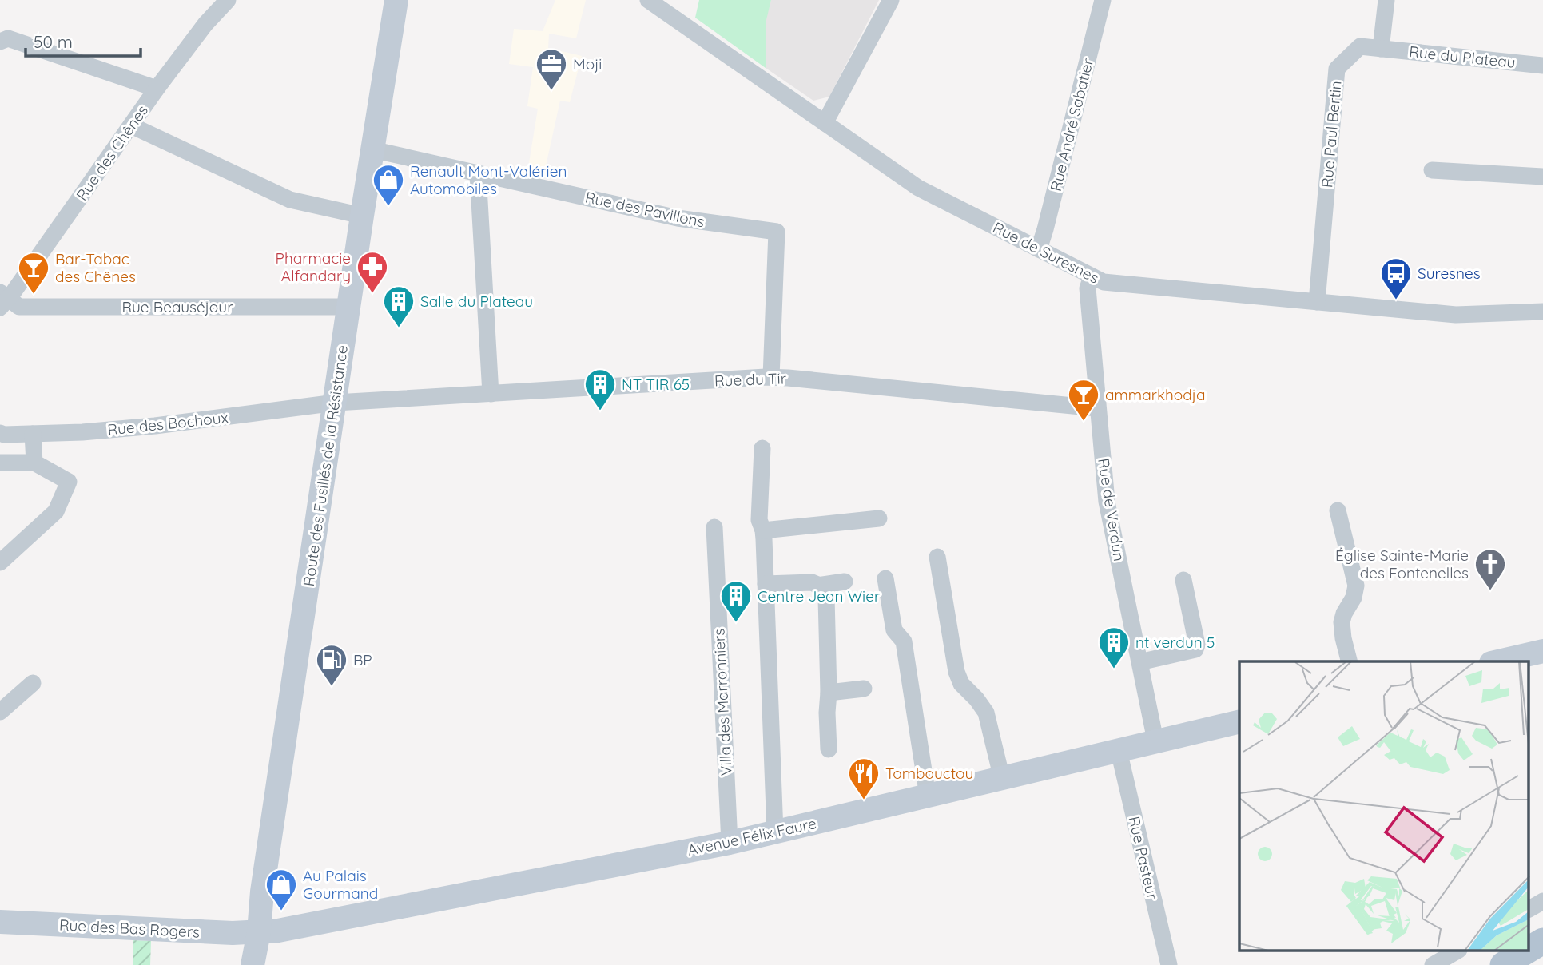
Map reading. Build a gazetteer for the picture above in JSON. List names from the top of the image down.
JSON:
{
  "streets": {
    "street": [
      "Rue du Plateau",
      "Rue André Sabatier",
      "Rue Paul Bertin",
      "Rue des Chênes",
      "Rue des Pavillons",
      "Rue de Suresnes",
      "Rue Beauséjour",
      "Rue du Tir",
      "Rue des Bochoux",
      "Route des Fusillés de la Résistance",
      "Rue de Verdun",
      "Villa des Marronniers",
      "Avenue Félix Faure",
      "Rue Pasteur",
      "Rue des Bas Rogers"
    ]
  },
  "crossings": [
    ["Rue du Plateau", "Rue Paul Bertin"],
    ["Rue André Sabatier", "Rue de Suresnes"],
    ["Rue Paul Bertin", "Rue de Suresnes"],
    ["Rue des Chênes", "Rue Beauséjour"],
    ["Rue des Pavillons", "Rue du Tir"],
    ["Rue des Pavillons", "Route des Fusillés de la Résistance"],
    ["Rue de Suresnes", "Rue de Verdun"],
    ["Rue Beauséjour", "Route des Fusillés de la Résistance"],
    ["Rue du Tir", "Rue des Bochoux"],
    ["Rue du Tir", "Route des Fusillés de la Résistance"],
    ["Rue du Tir", "Rue de Verdun"],
    ["Rue des Bochoux", "Route des Fusillés de la Résistance"],
    ["Route des Fusillés de la Résistance", "Avenue Félix Faure"],
    ["Route des Fusillés de la Résistance", "Rue des Bas Rogers"],
    ["Rue de Verdun", "Avenue Félix Faure"],
    ["Villa des Marronniers", "Avenue Félix Faure"],
    ["Avenue Félix Faure", "Rue Pasteur"],
    ["Avenue Félix Faure", "Rue des Bas Rogers"]
  ],
  "places": {
    "office": ["Moji"],
    "shop": ["Renault Mont-Valérien Automobiles", "Au Palais Gourmand"],
    "pharmacy": ["Pharmacie Alfandary"],
    "bar": ["Bar-Tabac des Chênes", "ammarkhodja"],
    "bus stop": ["Suresnes"],
    "building": [
      "Salle du Plateau",
      "NT TIR 65",
      "Centre Jean Wier",
      "nt verdun 5"
    ],
    "church": ["Église Sainte-Marie des Fontenelles"],
    "fuel station": ["BP"],
    "restaurant": ["Tombouctou"]
  },
  "scale_bar": "50 m"
}
